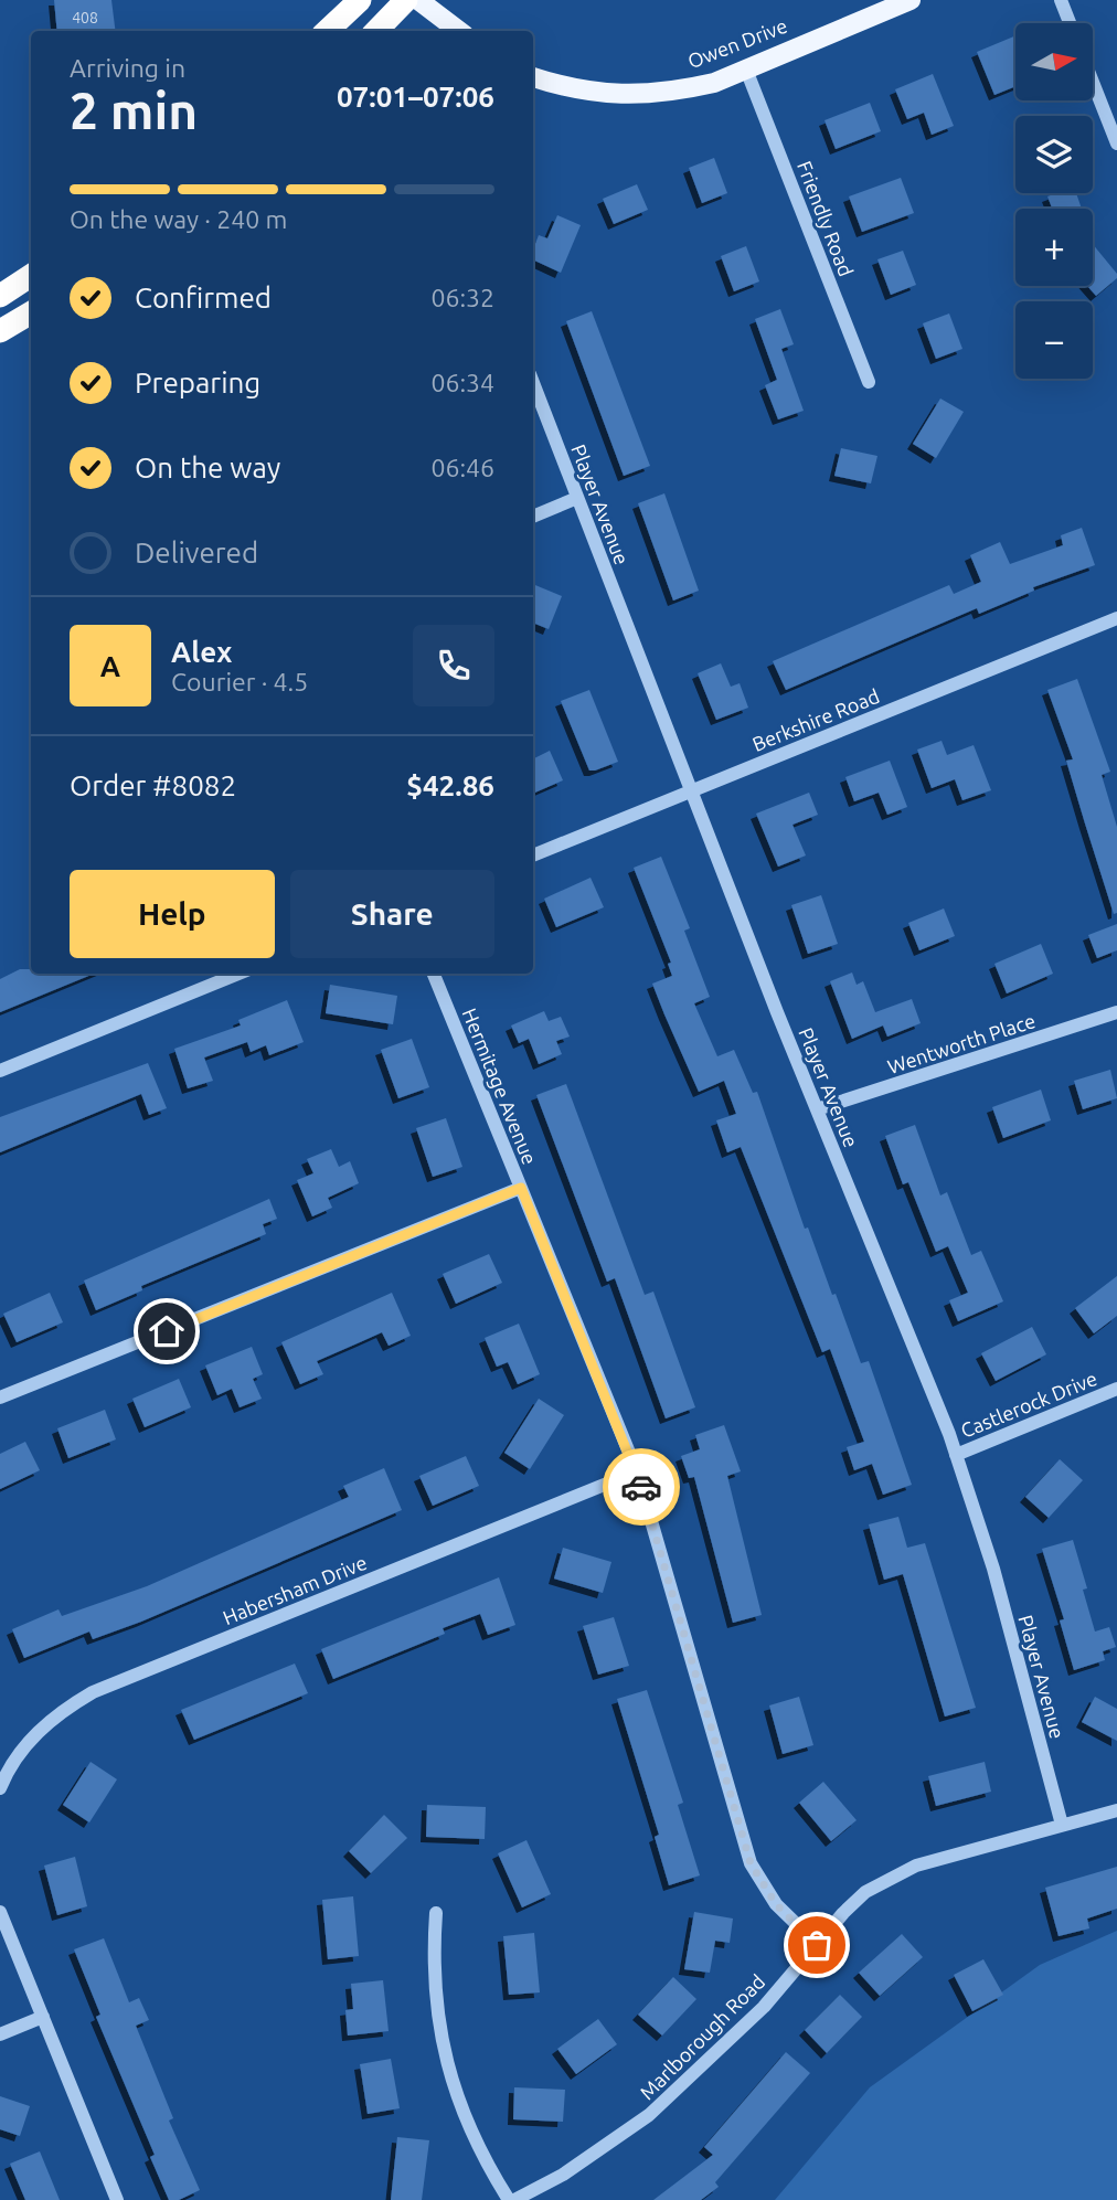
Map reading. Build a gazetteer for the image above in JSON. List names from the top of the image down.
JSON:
{
  "streets": {
    "main road": ["Owen Drive"],
    "street": [
      "Friendly Road",
      "Player Avenue",
      "Berkshire Road",
      "Wentworth Place",
      "Hermitage Avenue",
      "Castlerock Drive",
      "Habersham Drive",
      "Marlborough Road"
    ]
  },
  "crossings": [
    ["Owen Drive", "Friendly Road"],
    ["Player Avenue", "Berkshire Road"],
    ["Player Avenue", "Wentworth Place"],
    ["Player Avenue", "Castlerock Drive"],
    ["Player Avenue", "Marlborough Road"],
    ["Hermitage Avenue", "Habersham Drive"],
    ["Hermitage Avenue", "Marlborough Road"]
  ],
  "house_numbers": ["408"],
  "north": "right",
  "page": {
    "map_buttons": ["+", "−"],
    "heading": ["2 min", "Arriving in", "07:01–07:06"],
    "panel": [
      "Alex",
      "Courier · 4.5",
      "Order #8082",
      "$42.86"
    ],
    "bar": "On the way · 240 m",
    "list": [
      ["Confirmed", "06:32"],
      ["Preparing", "06:34"],
      ["On the way", "06:46"],
      "Delivered"
    ],
    "round": "A",
    "buttons": ["Help", "Share"]
  }
}
